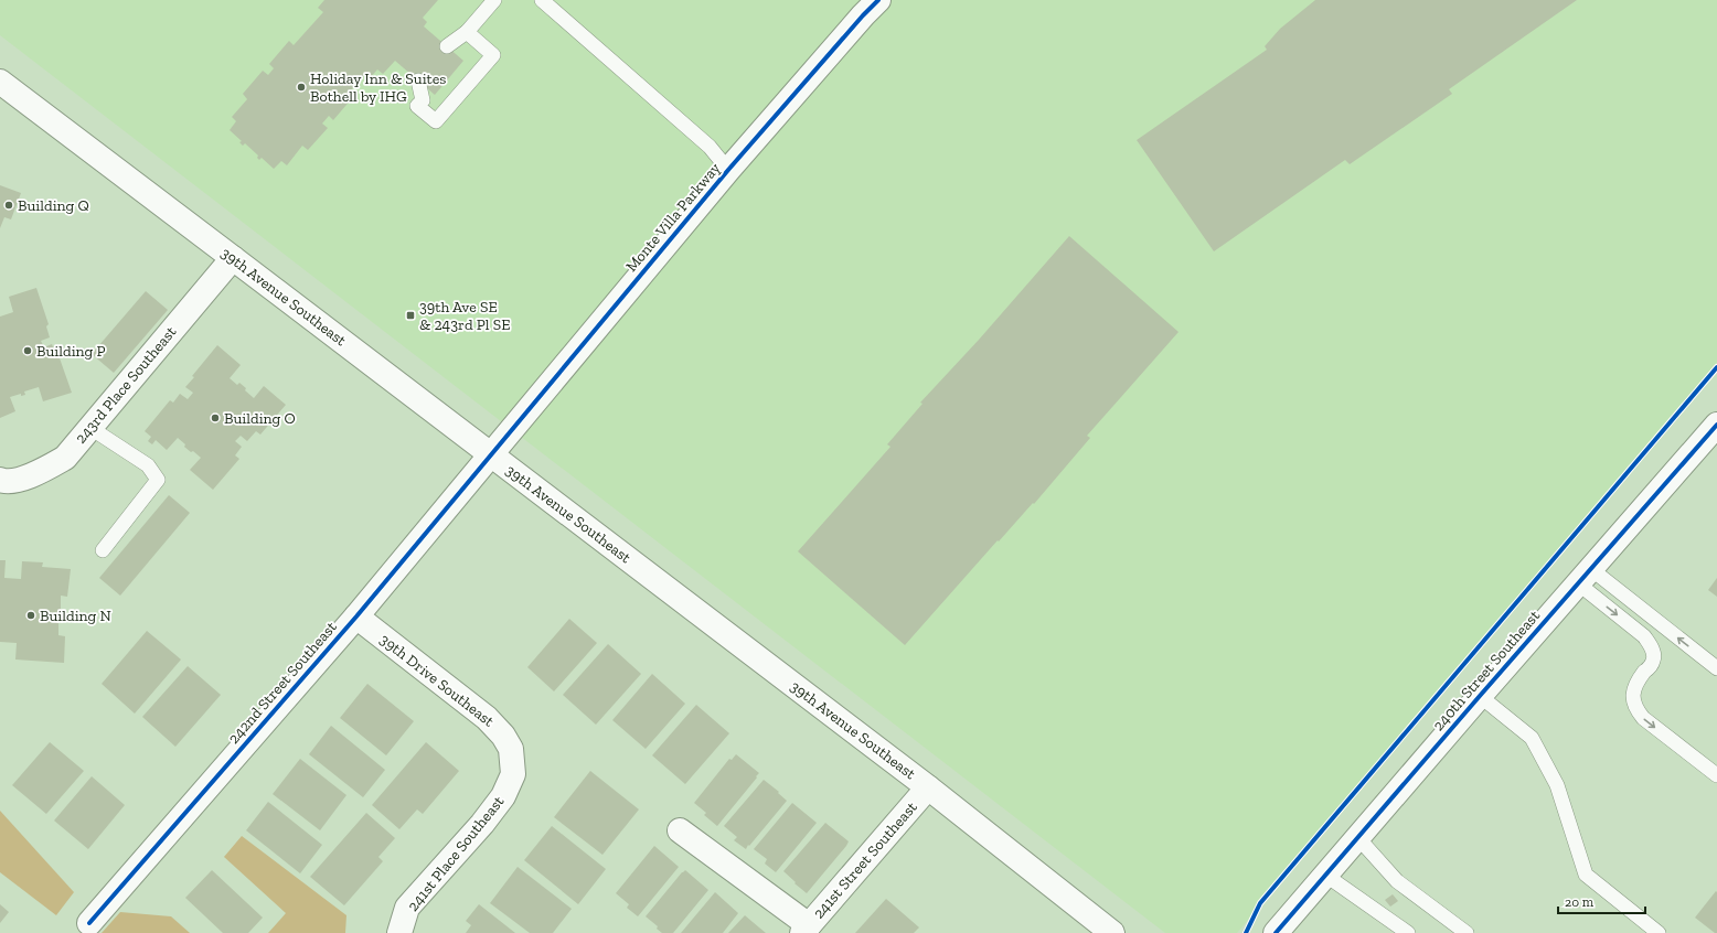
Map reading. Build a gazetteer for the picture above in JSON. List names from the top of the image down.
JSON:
{
  "streets": {
    "street": [
      "Monte Villa Parkway",
      "39th Avenue Southeast",
      "243rd Place Southeast",
      "240th Street Southeast",
      "39th Drive Southeast",
      "242nd Street Southeast",
      "241st Place Southeast",
      "241st Street Southeast"
    ]
  },
  "crossings": [
    ["Monte Villa Parkway", "39th Avenue Southeast"],
    ["Monte Villa Parkway", "242nd Street Southeast"],
    ["39th Avenue Southeast", "243rd Place Southeast"],
    ["39th Avenue Southeast", "242nd Street Southeast"],
    ["39th Avenue Southeast", "241st Street Southeast"],
    ["39th Drive Southeast", "242nd Street Southeast"],
    ["39th Drive Southeast", "241st Place Southeast"]
  ],
  "places": {
    "other": [
      "Holiday Inn & Suites Bothell by IHG",
      "Building Q",
      "Building P",
      "Building O",
      "Building N"
    ],
    "transit": ["39th Ave SE & 243rd Pl SE"]
  },
  "scale_bar": "20 m"
}
